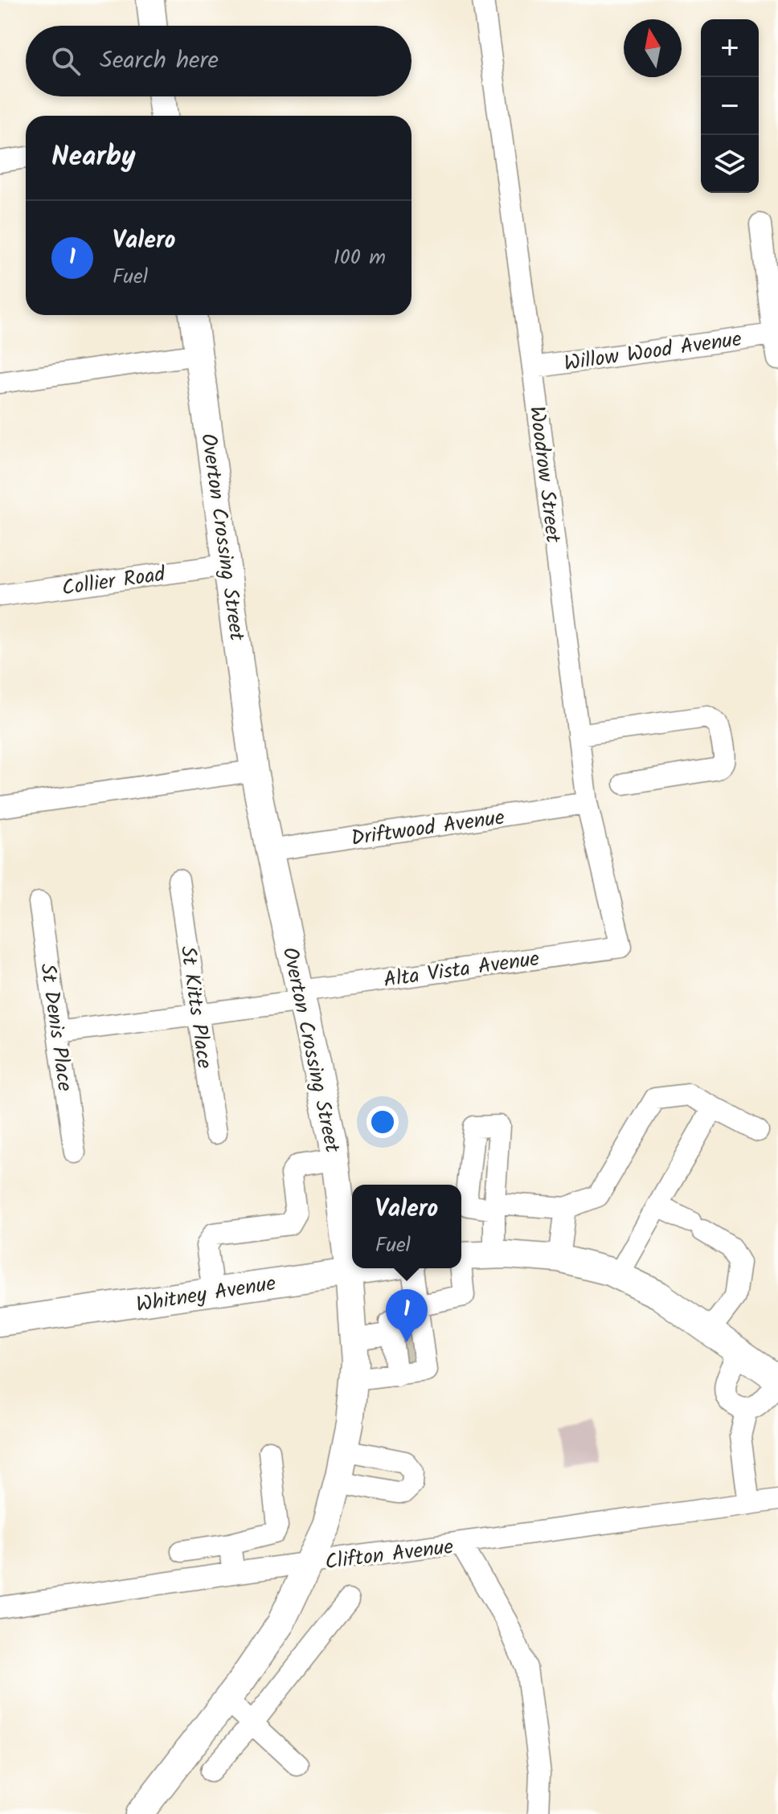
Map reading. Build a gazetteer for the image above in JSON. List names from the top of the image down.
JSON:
{
  "streets": {
    "main road": ["Overton Crossing Street", "Whitney Avenue"],
    "street": [
      "Willow Wood Avenue",
      "Woodrow Street",
      "Collier Road",
      "Driftwood Avenue",
      "Alta Vista Avenue",
      "St Kitts Place",
      "St Denis Place",
      "Clifton Avenue"
    ]
  },
  "crossings": [
    ["Willow Wood Avenue", "Woodrow Street"],
    ["Woodrow Street", "Driftwood Avenue"],
    ["Woodrow Street", "Alta Vista Avenue"],
    ["Overton Crossing Street", "Collier Road"],
    ["Overton Crossing Street", "Driftwood Avenue"],
    ["Overton Crossing Street", "Alta Vista Avenue"],
    ["Overton Crossing Street", "Whitney Avenue"],
    ["Overton Crossing Street", "Clifton Avenue"],
    ["Alta Vista Avenue", "St Kitts Place"],
    ["Alta Vista Avenue", "St Denis Place"]
  ],
  "north": "top",
  "page": {
    "map_buttons": ["+", "−"],
    "search": "Search here",
    "heading": "Nearby",
    "list": [
      {
        "mark": "1",
        "name": "Valero",
        "note": "Fuel",
        "value": "100 m"
      }
    ],
    "popup": ["Valero", "Fuel"],
    "pins": "1"
  }
}
